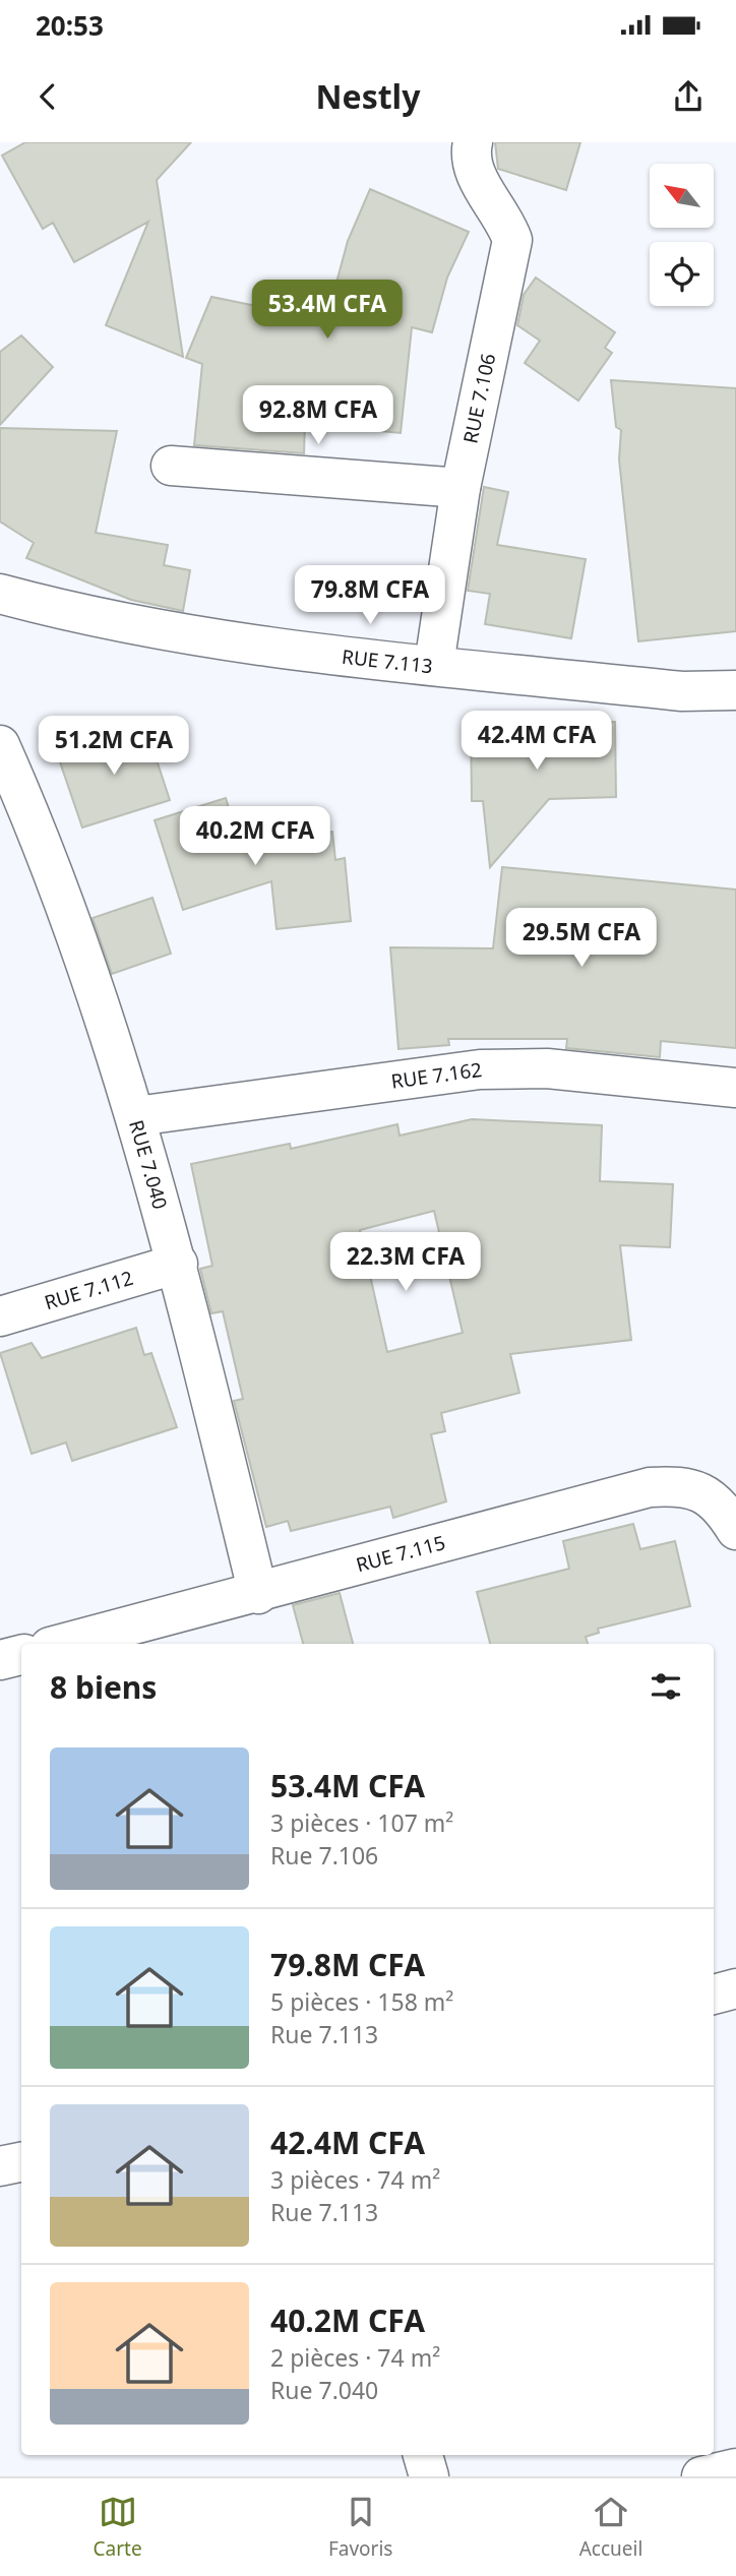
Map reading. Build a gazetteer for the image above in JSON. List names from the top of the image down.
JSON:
{
  "streets": {
    "street": [
      "RUE 7.106",
      "RUE 7.113",
      "RUE 7.162",
      "RUE 7.040",
      "RUE 7.112",
      "RUE 7.115"
    ]
  },
  "crossings": [
    ["RUE 7.106", "RUE 7.113"],
    ["RUE 7.162", "RUE 7.040"],
    ["RUE 7.040", "RUE 7.112"],
    ["RUE 7.040", "RUE 7.115"]
  ],
  "north": "top left",
  "page": {
    "status": "20:53",
    "header": "Nestly",
    "price": [
      "53.4M CFA",
      "92.8M CFA",
      "79.8M CFA",
      "42.4M CFA",
      "51.2M CFA",
      "40.2M CFA",
      "29.5M CFA",
      "22.3M CFA"
    ],
    "heading": "8 biens",
    "list": [
      {
        "name": "53.4M CFA",
        "note": "3 pièces · 107 m² · Rue 7.106"
      },
      {
        "name": "79.8M CFA",
        "note": "5 pièces · 158 m² · Rue 7.113"
      },
      {
        "name": "42.4M CFA",
        "note": "3 pièces · 74 m² · Rue 7.113"
      },
      {
        "name": "40.2M CFA",
        "note": "2 pièces · 74 m² · Rue 7.040"
      }
    ],
    "tabs": ["Carte", "Favoris", "Accueil"]
  }
}
